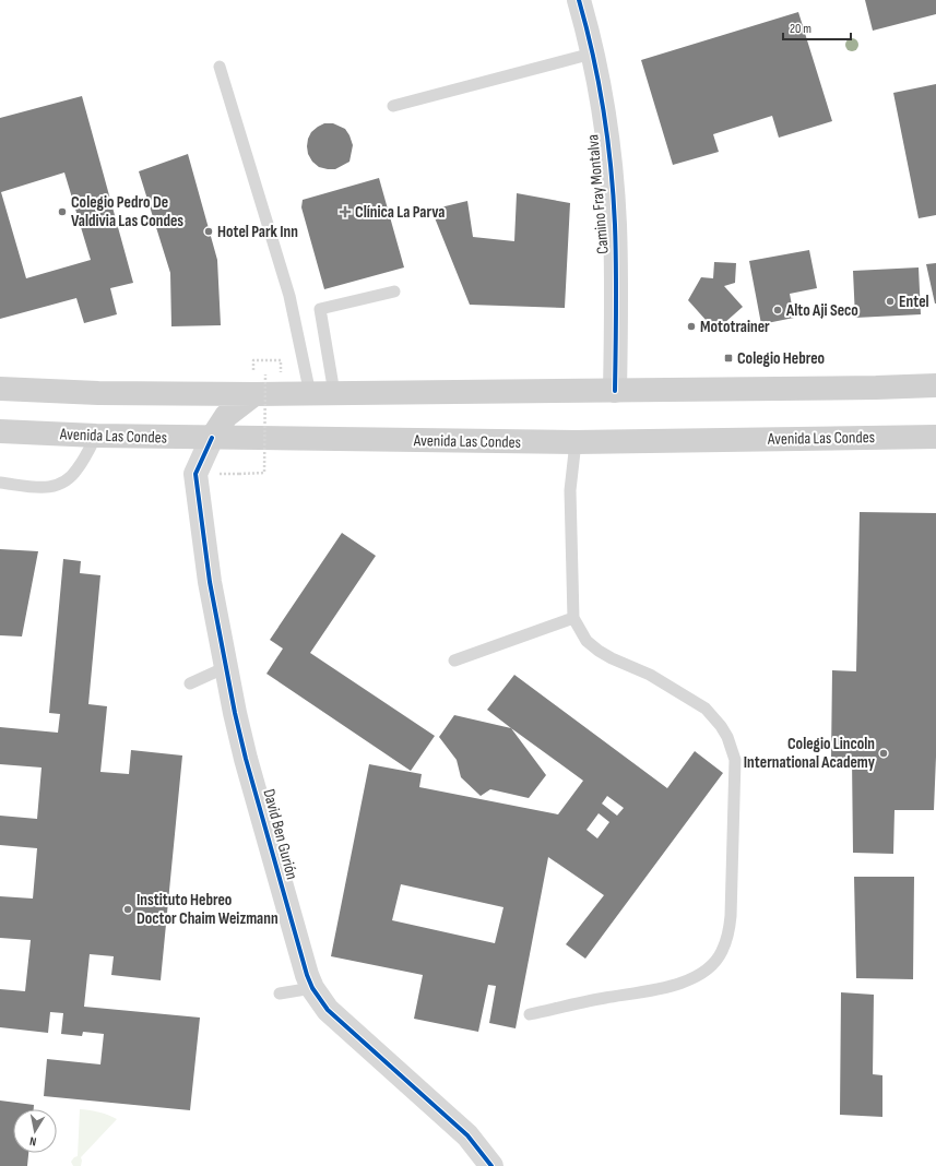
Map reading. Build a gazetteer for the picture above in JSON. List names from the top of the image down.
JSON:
{
  "streets": {
    "main road": ["Avenida Las Condes"],
    "street": ["Camino Fray Montalva", "David Ben Gurión"]
  },
  "crossings": [
    ["Avenida Las Condes", "David Ben Gurión"]
  ],
  "places": {
    "other": [
      "Colegio Pedro De Valdivia Las Condes",
      "Hotel Park Inn",
      "Entel",
      "Alto Aji Seco",
      "Mototrainer",
      "Colegio Lincoln International Academy",
      "Instituto Hebreo Doctor Chaim Weizmann"
    ],
    "health": ["Clínica La Parva"],
    "transit": ["Colegio Hebreo"]
  },
  "scale_bar": "20 m",
  "north": "bottom"
}
